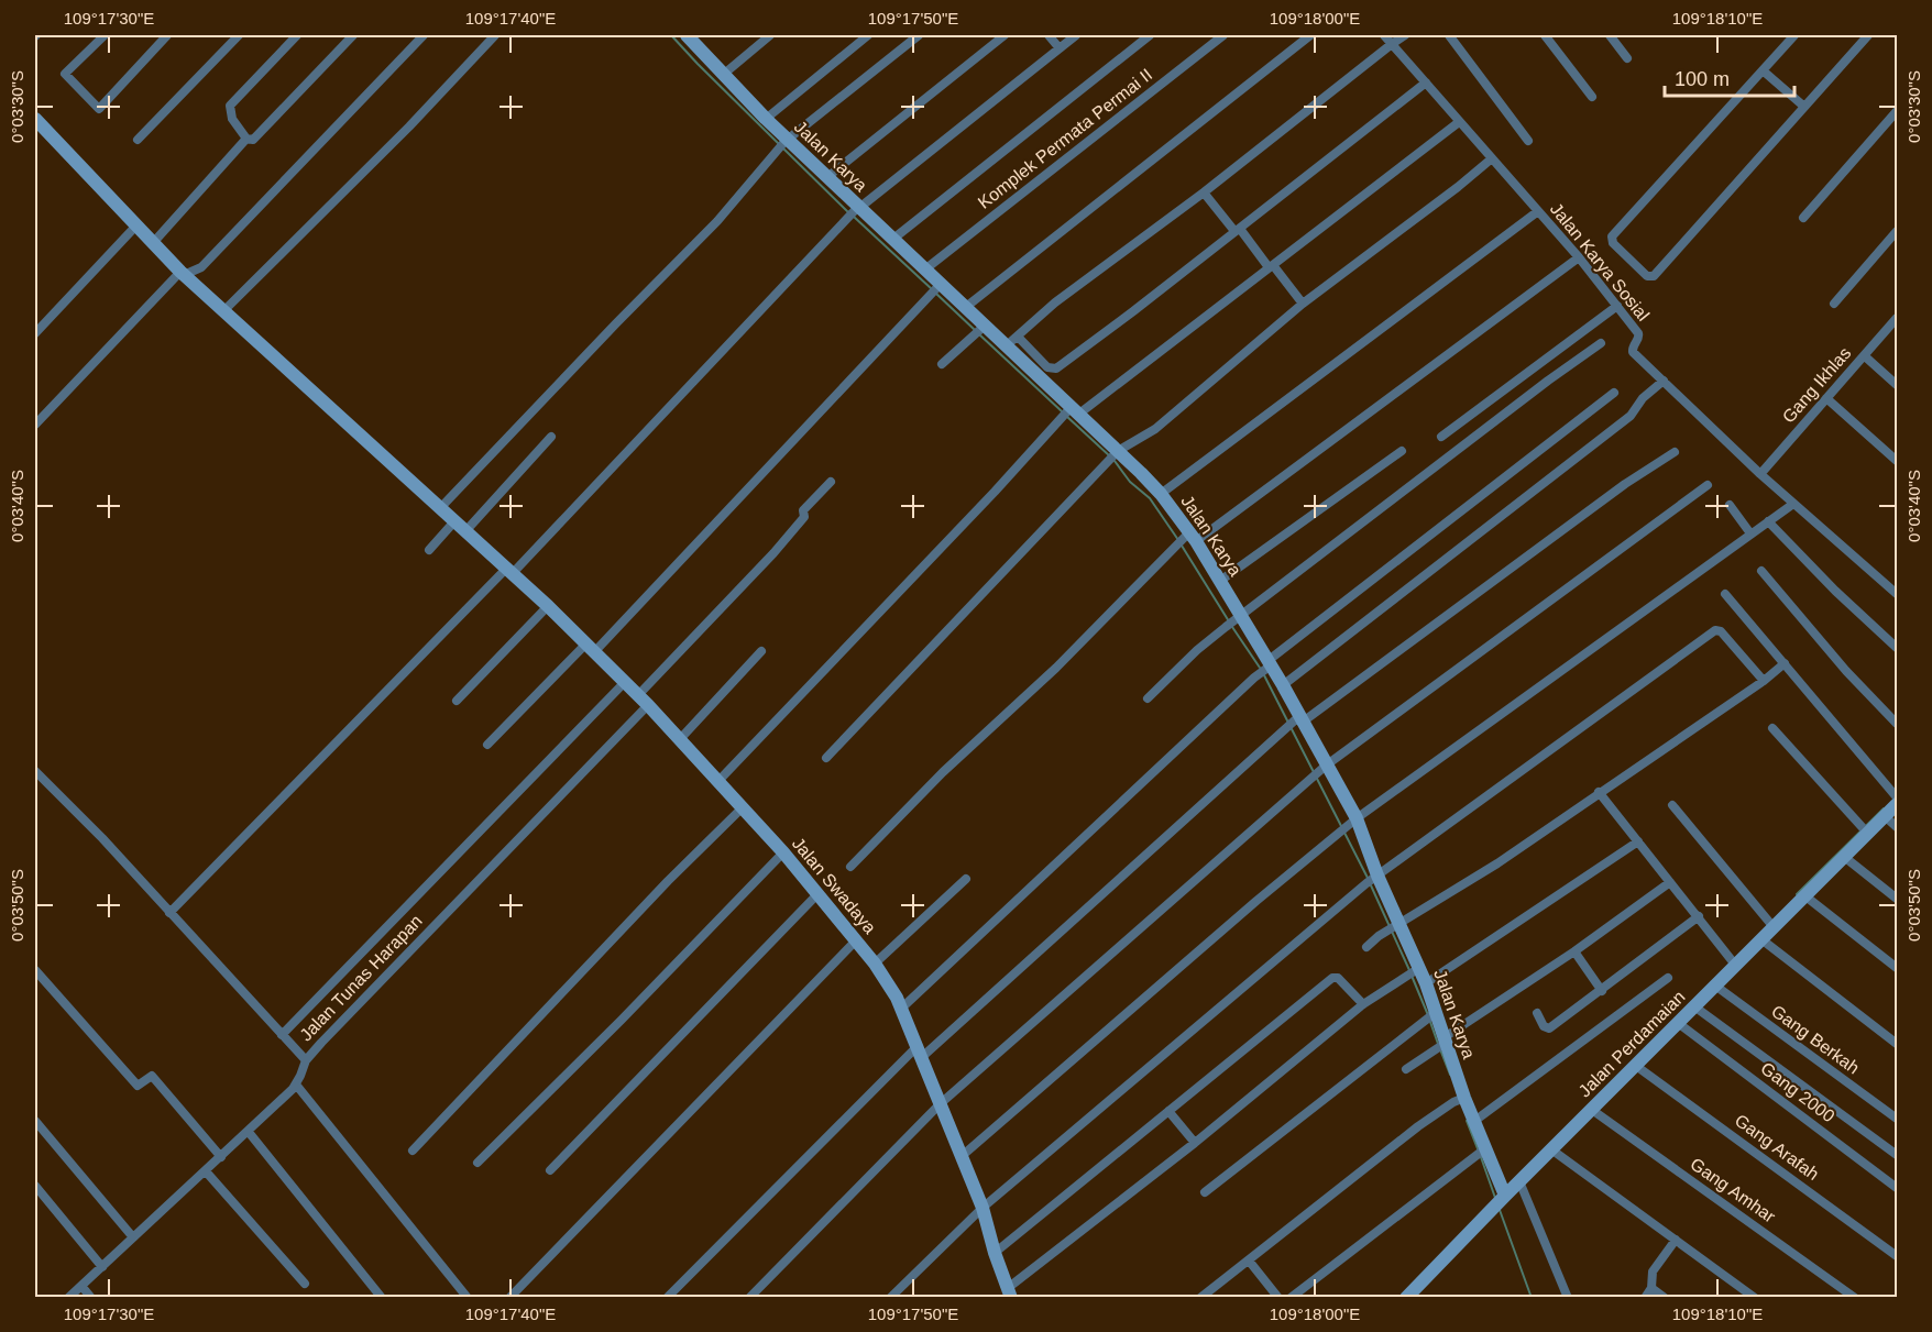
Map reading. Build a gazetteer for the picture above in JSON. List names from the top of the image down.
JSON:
{
  "streets": {
    "street": [
      "Komplek Permata Permai II",
      "Jalan Karya",
      "Jalan Karya Sosial",
      "Gang Ikhlas",
      "Jalan Swadaya",
      "Jalan Tunas Harapan",
      "Gang Berkah",
      "Jalan Perdamaian",
      "Gang 2000",
      "Gang Arafah",
      "Gang Amhar"
    ]
  },
  "crossings": [
    ["Komplek Permata Permai II", "Jalan Karya"],
    ["Jalan Karya", "Jalan Perdamaian"],
    ["Jalan Karya Sosial", "Gang Ikhlas"],
    ["Jalan Swadaya", "Jalan Tunas Harapan"],
    ["Gang Berkah", "Jalan Perdamaian"],
    ["Jalan Perdamaian", "Gang 2000"],
    ["Jalan Perdamaian", "Gang Arafah"],
    ["Jalan Perdamaian", "Gang Amhar"]
  ],
  "scale_bar": "100 m",
  "coordinates": [
    "109°17'30\"E",
    "109°17'40\"E",
    "109°17'50\"E",
    "109°18'00\"E",
    "109°18'10\"E",
    "0°03'30\"S",
    "0°03'40\"S",
    "0°03'50\"S"
  ]
}
